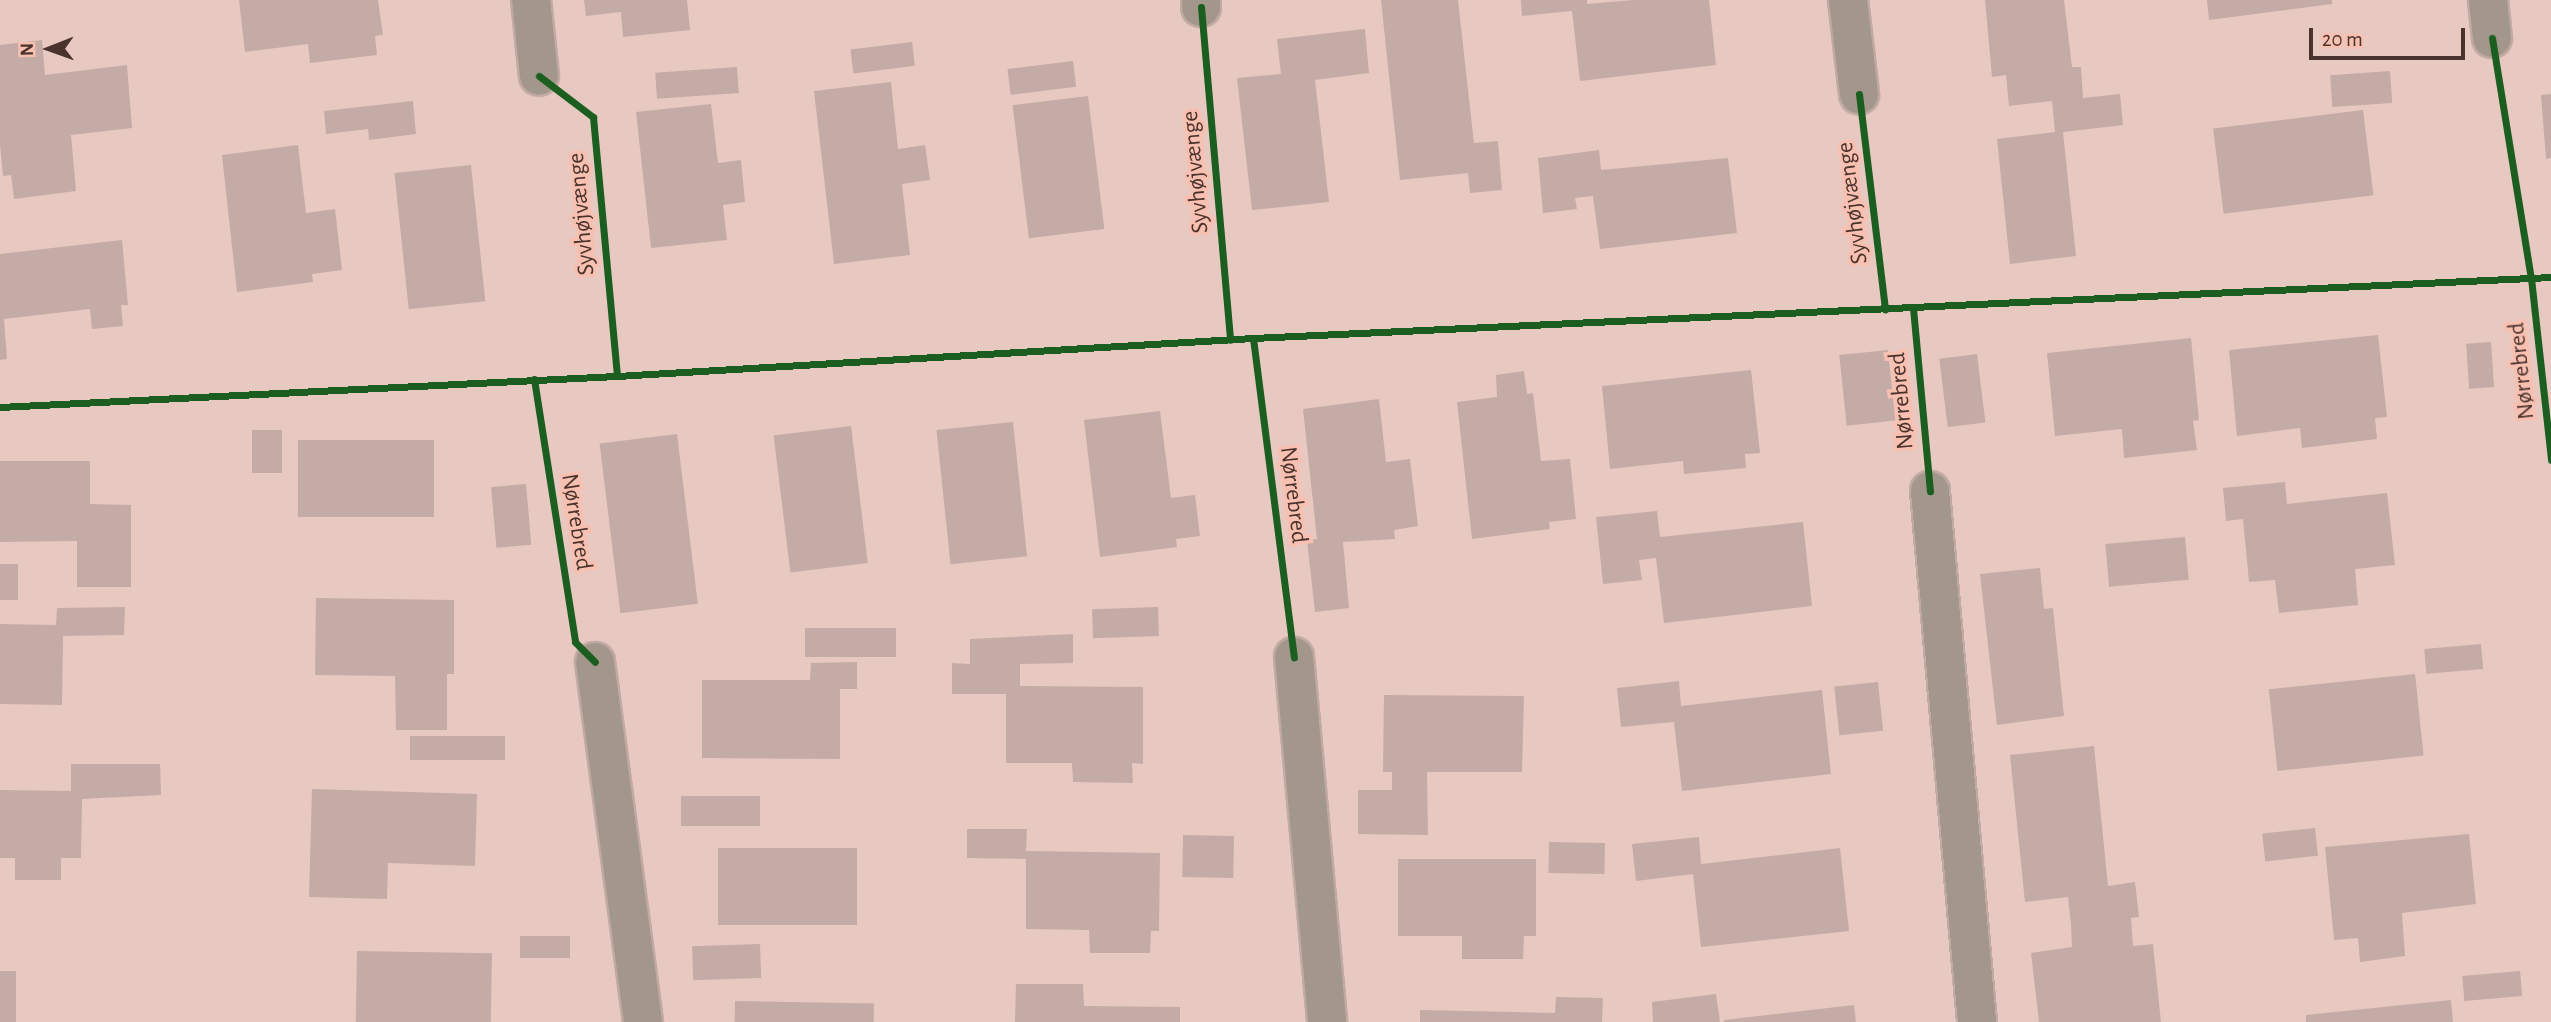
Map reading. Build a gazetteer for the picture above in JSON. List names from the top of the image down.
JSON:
{
  "streets": {
    "cycle path": ["Syvhøjvænge", "Nørrebred"]
  },
  "scale_bar": "20 m",
  "north": "left"
}
